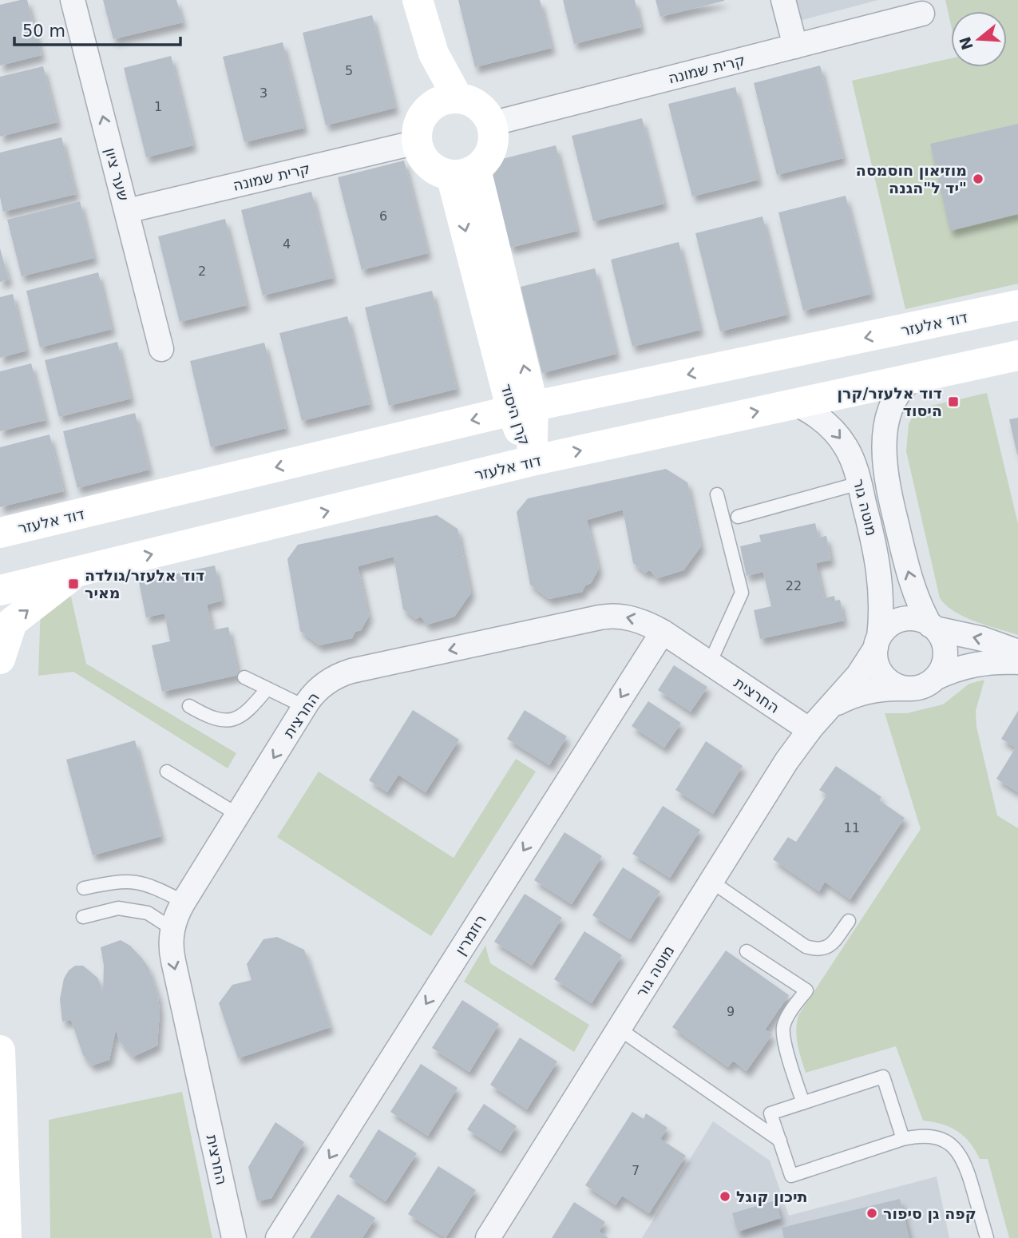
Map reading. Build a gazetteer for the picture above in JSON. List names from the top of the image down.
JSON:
{
  "streets": {
    "street": [
      "קרית שמונה",
      "שער ציון",
      "דוד אלעזר",
      "קרן היסוד",
      "מוטה גור",
      "החרצית",
      "רוזמרין"
    ]
  },
  "crossings": [
    ["קרית שמונה", "שער ציון"],
    ["קרית שמונה", "קרן היסוד"],
    ["דוד אלעזר", "קרן היסוד"],
    ["דוד אלעזר", "מוטה גור"],
    ["מוטה גור", "החרצית"],
    ["החרצית", "רוזמרין"]
  ],
  "one_way": ["שער ציון", "רוזמרין"],
  "places": {
    "other": ["מוזיאון חוסמסה יד ל\"הגנה\"", "תיכון קוגל", "קפה גן סיפור"],
    "transit": ["דוד אלעזר/קרן היסוד", "דוד אלעזר/גולדה מאיר"]
  },
  "house_numbers": [
    "5",
    "3",
    "1",
    "6",
    "4",
    "2",
    "22",
    "11",
    "9",
    "7"
  ],
  "scale_bar": "50 m",
  "north": "left"
}
